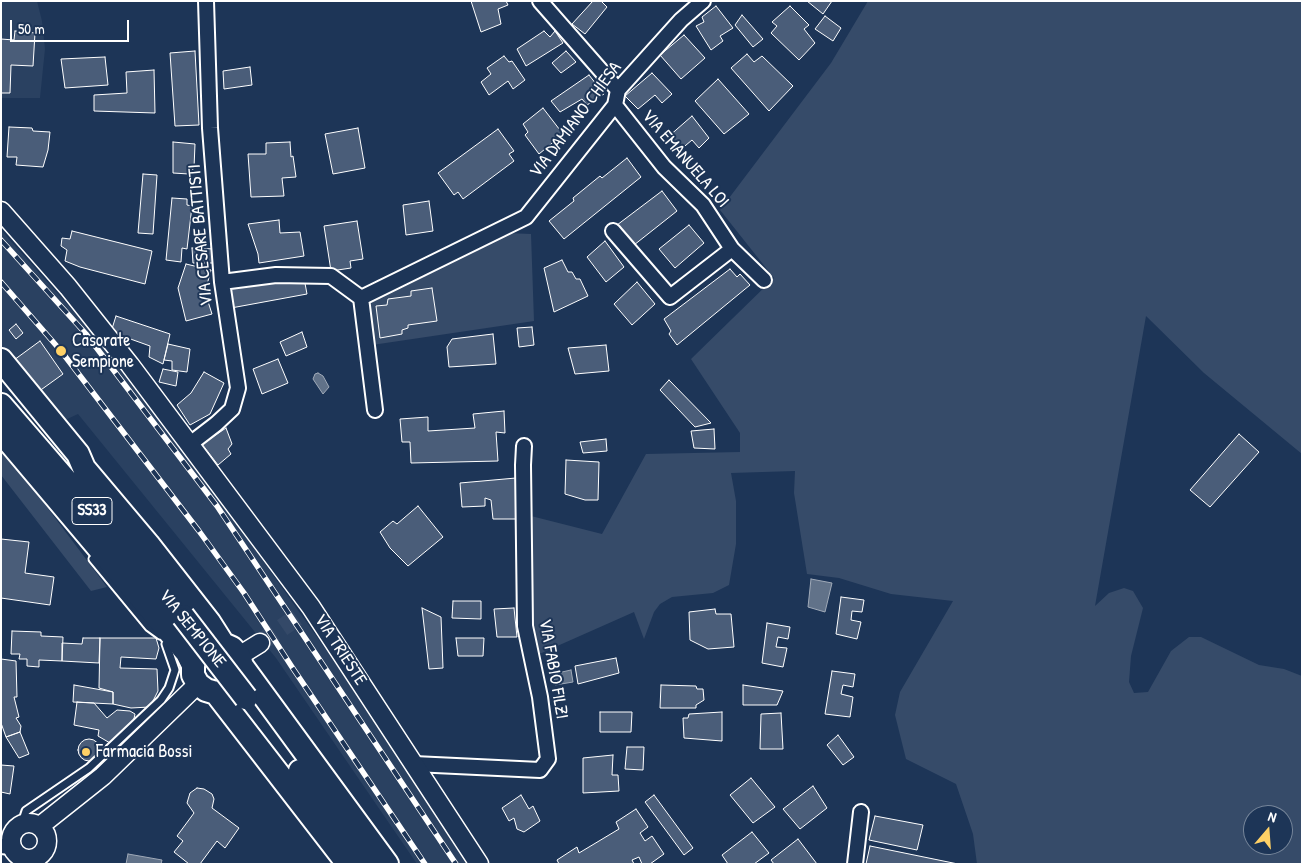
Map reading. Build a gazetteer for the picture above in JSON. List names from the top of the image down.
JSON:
{
  "streets": {
    "main road": ["SS33", "VIA SEMPIONE"],
    "street": [
      "VIA DAMIANO CHIESA",
      "VIA EMANUELA LOI",
      "VIA CESARE BATTISTI",
      "VIA TRIESTE",
      "VIA FABIO FILZI"
    ]
  },
  "crossings": [
    ["VIA DAMIANO CHIESA", "VIA EMANUELA LOI"],
    ["VIA CESARE BATTISTI", "VIA TRIESTE"],
    ["VIA TRIESTE", "VIA FABIO FILZI"]
  ],
  "places": ["Casorate Sempione", "Farmacia Bossi"],
  "scale_bar": "50 m",
  "north": "top"
}
